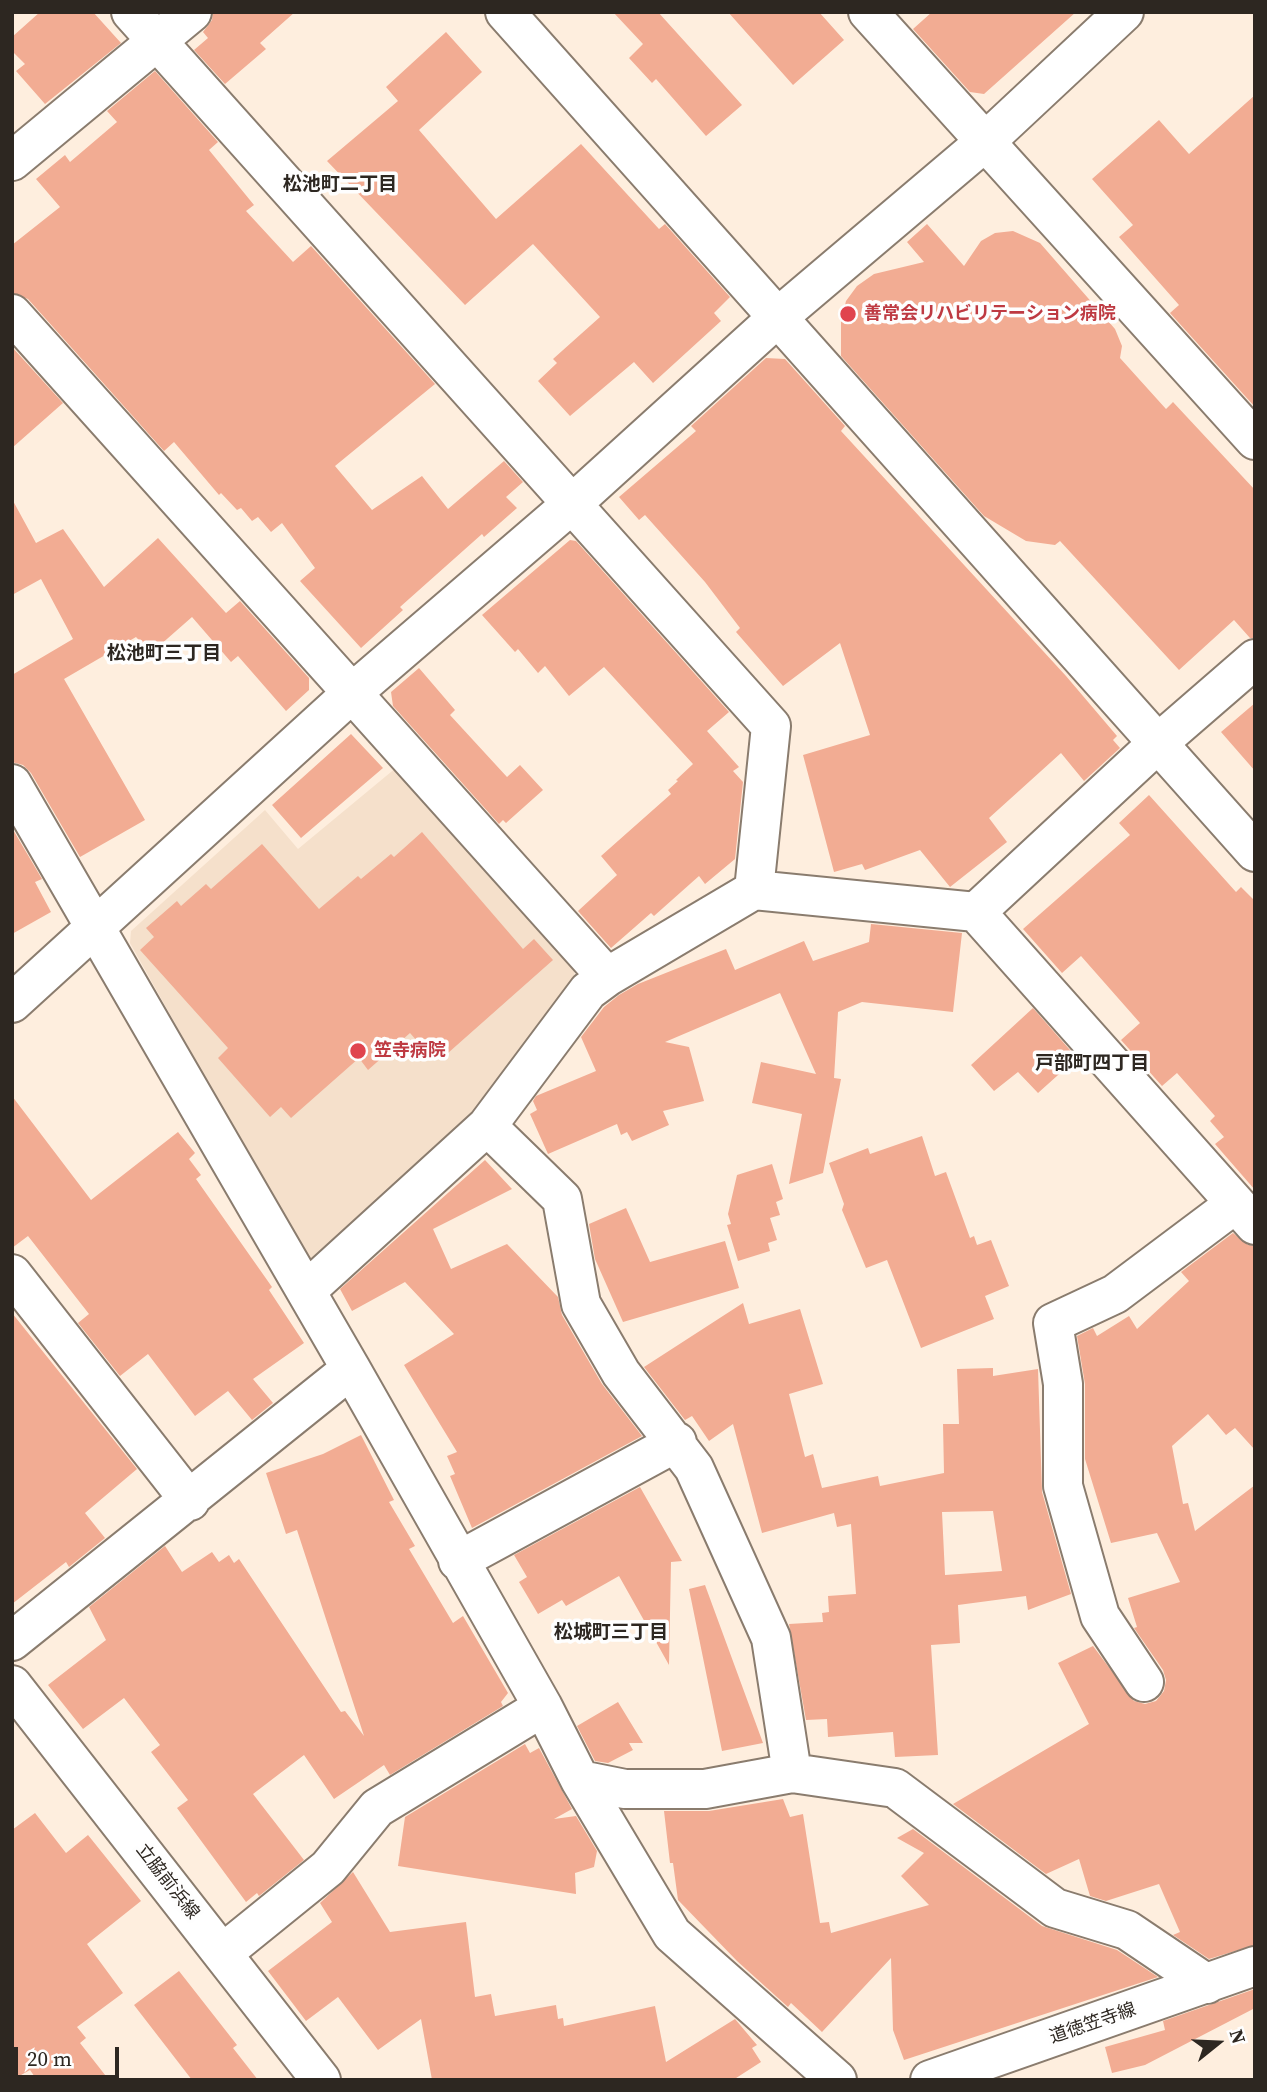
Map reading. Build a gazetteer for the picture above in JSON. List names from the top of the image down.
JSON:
{
  "streets": {
    "street": ["立脇前浜線", "道徳笠寺線"]
  },
  "districts": [
    "松池町二丁目",
    "松池町三丁目",
    "戸部町四丁目",
    "松城町三丁目"
  ],
  "places": ["善常会リハビリテーション病院", "笠寺病院"],
  "scale_bar": "20 m",
  "north": "right"
}
